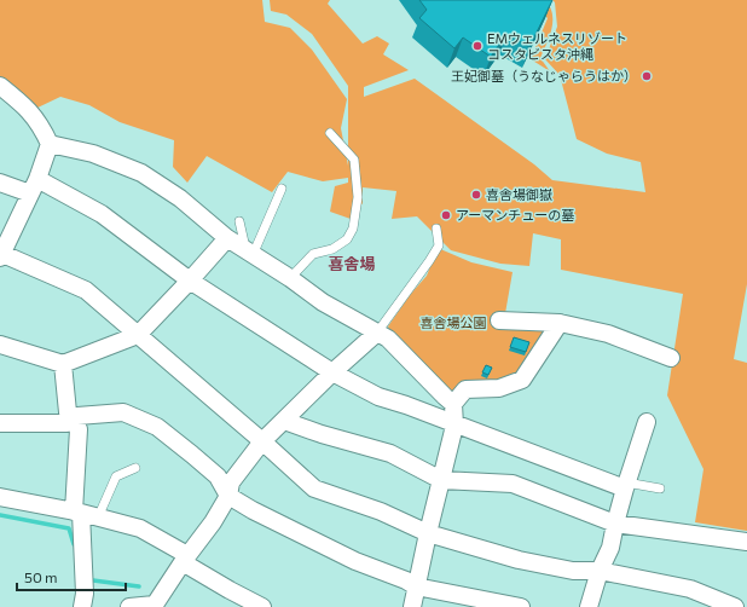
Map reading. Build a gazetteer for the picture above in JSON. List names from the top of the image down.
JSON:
{
  "districts": ["喜舎場"],
  "parks": ["喜舎場公園"],
  "places": [
    "EMウェルネスリゾート コスタビスタ沖縄",
    "王妃御墓（うなじゃらうはか）",
    "喜舎場御嶽",
    "アーマンチューの墓"
  ],
  "scale_bar": "50 m"
}
